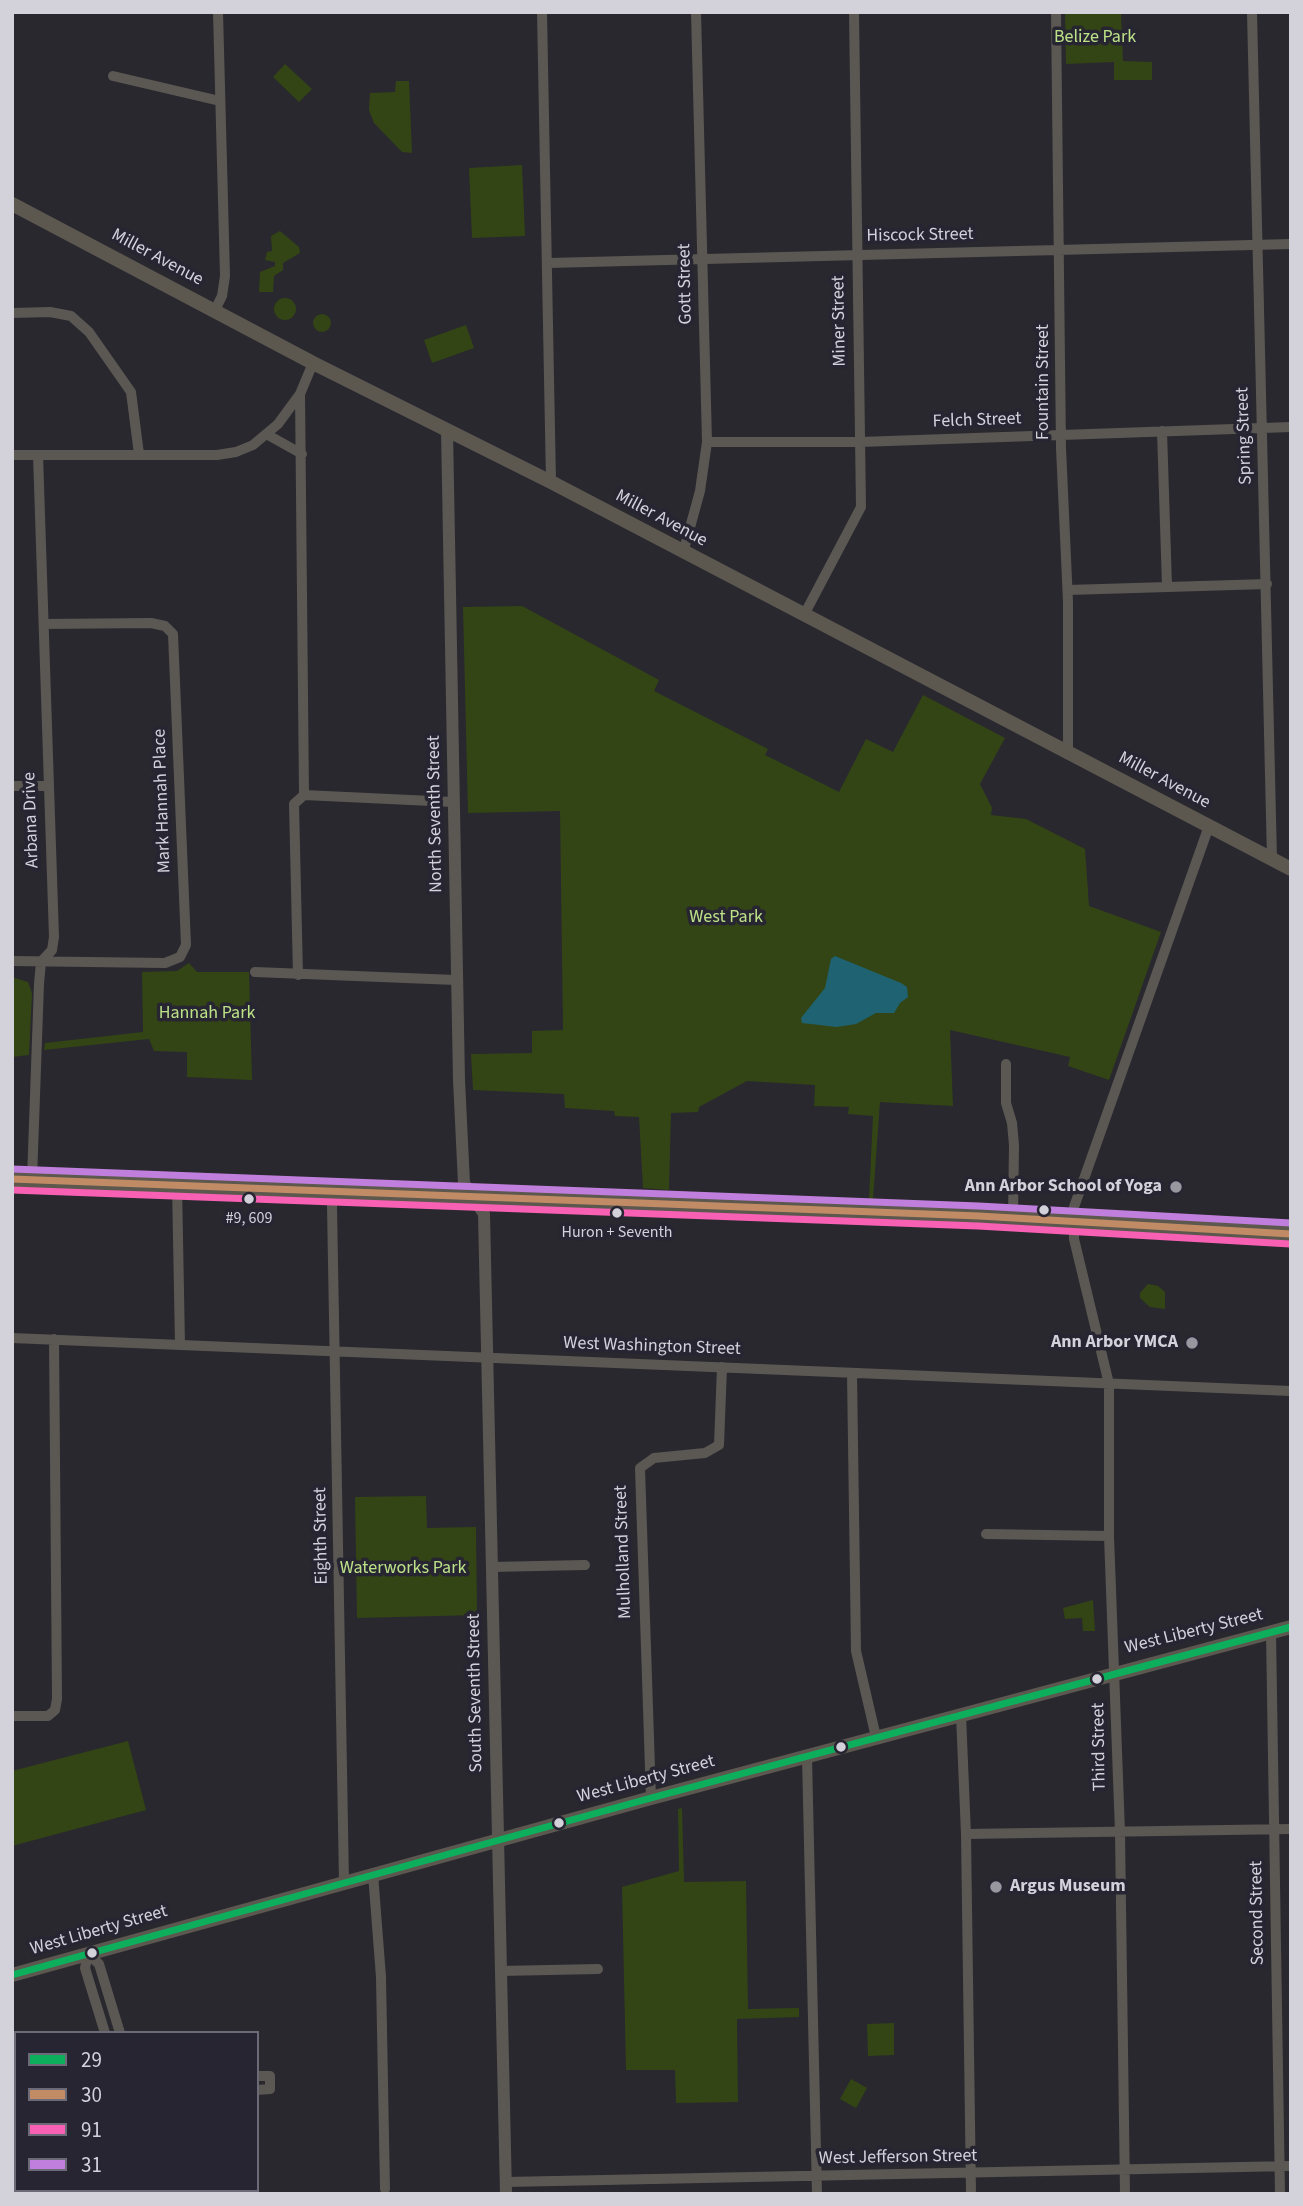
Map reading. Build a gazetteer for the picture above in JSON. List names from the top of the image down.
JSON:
{
  "streets": {
    "main road": ["Miller Avenue", "West Liberty Street"],
    "street": [
      "Hiscock Street",
      "Gott Street",
      "Miner Street",
      "Fountain Street",
      "Felch Street",
      "Spring Street",
      "Mark Hannah Place",
      "North Seventh Street",
      "Arbana Drive",
      "West Washington Street",
      "Eighth Street",
      "Mulholland Street",
      "South Seventh Street",
      "Third Street",
      "Second Street",
      "West Jefferson Street"
    ]
  },
  "crossings": [
    ["Hiscock Street", "Gott Street"],
    ["Hiscock Street", "Miner Street"],
    ["Hiscock Street", "Fountain Street"],
    ["Hiscock Street", "Spring Street"],
    ["Miller Avenue", "Gott Street"],
    ["Miller Avenue", "Miner Street"],
    ["Miller Avenue", "Fountain Street"],
    ["Miller Avenue", "Spring Street"],
    ["Miller Avenue", "North Seventh Street"],
    ["Miller Avenue", "Third Street"],
    ["Gott Street", "Felch Street"],
    ["Miner Street", "Felch Street"],
    ["Fountain Street", "Felch Street"],
    ["Felch Street", "Spring Street"],
    ["Mark Hannah Place", "Arbana Drive"],
    ["North Seventh Street", "South Seventh Street"],
    ["West Washington Street", "Eighth Street"],
    ["West Washington Street", "Mulholland Street"],
    ["West Washington Street", "South Seventh Street"],
    ["West Washington Street", "Third Street"],
    ["Eighth Street", "West Liberty Street"],
    ["Mulholland Street", "West Liberty Street"],
    ["West Liberty Street", "South Seventh Street"],
    ["West Liberty Street", "Third Street"],
    ["West Liberty Street", "Second Street"],
    ["South Seventh Street", "West Jefferson Street"],
    ["Third Street", "West Jefferson Street"],
    ["Second Street", "West Jefferson Street"]
  ],
  "parks": [
    "Belize Park",
    "West Park",
    "Hannah Park",
    "Waterworks Park"
  ],
  "places": [
    "Ann Arbor School of Yoga",
    "#9, 609",
    "Huron + Seventh",
    "Ann Arbor YMCA",
    "Argus Museum"
  ],
  "lines": [
    "transit line 31",
    "transit line 30",
    "transit line 91",
    "transit line 29"
  ],
  "legend": [
    "29",
    "30",
    "91",
    "31"
  ]
}
